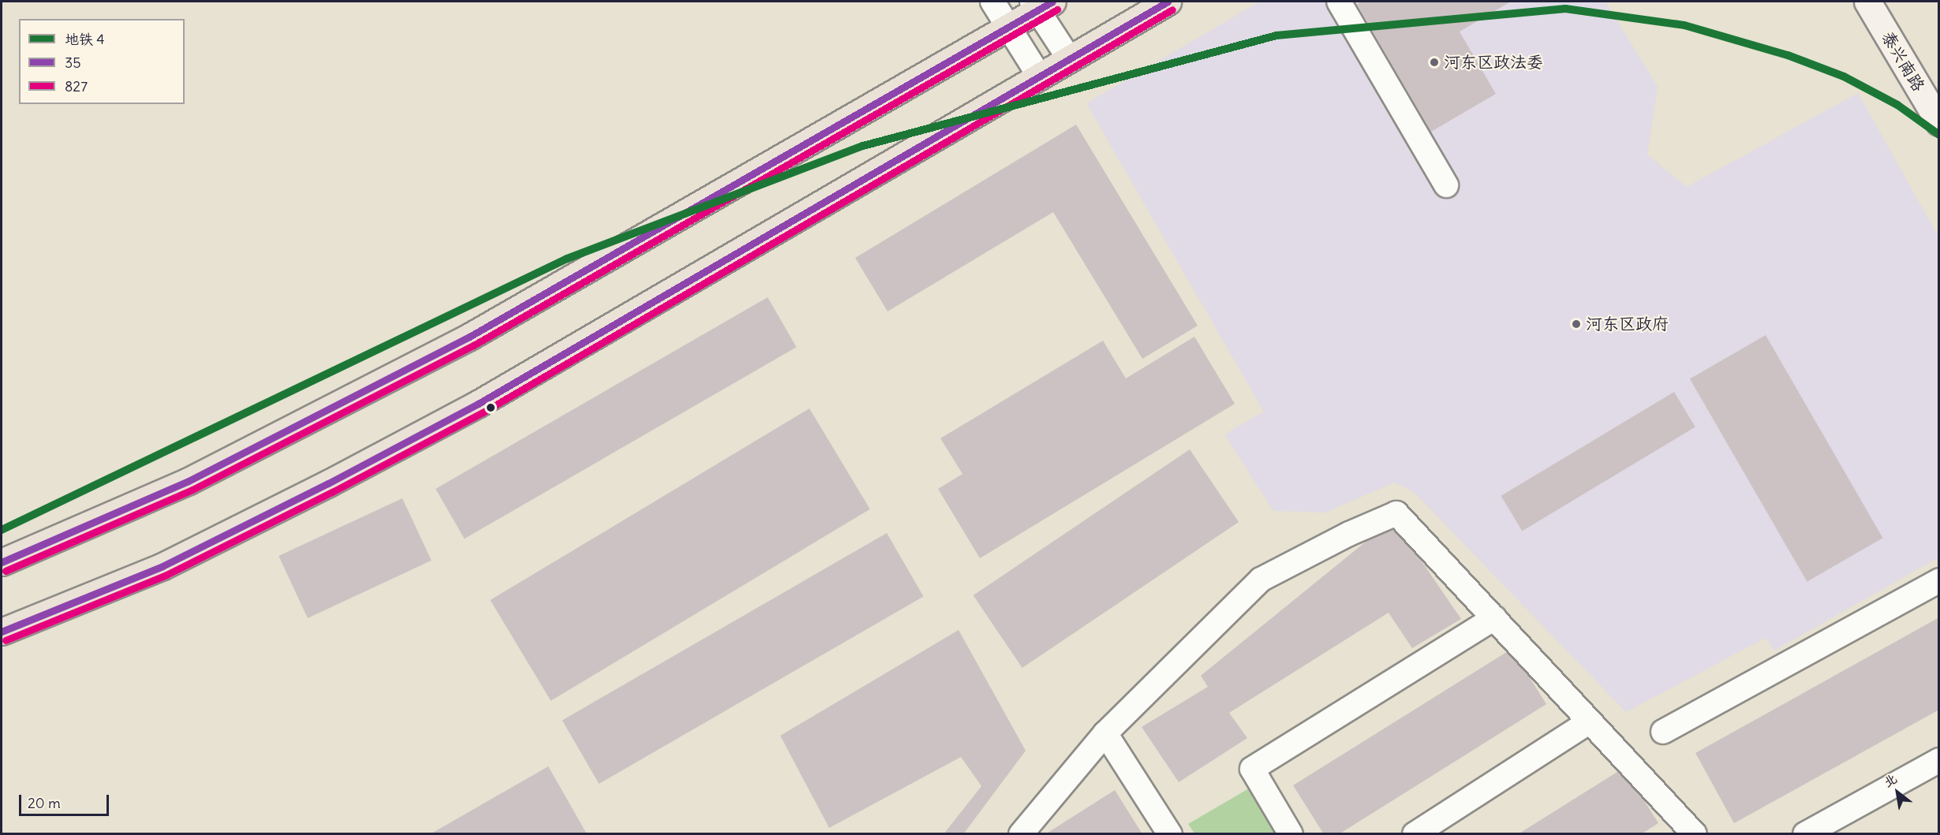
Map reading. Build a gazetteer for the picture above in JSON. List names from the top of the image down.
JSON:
{
  "streets": {
    "main road": ["泰兴南路"]
  },
  "places": ["河东区政法委", "河东区政府"],
  "lines": ["transit line 35", "metro line 4", "transit line 827"],
  "legend": ["地铁 4", "35", "827"],
  "scale_bar": "20 m",
  "north": "top left"
}
